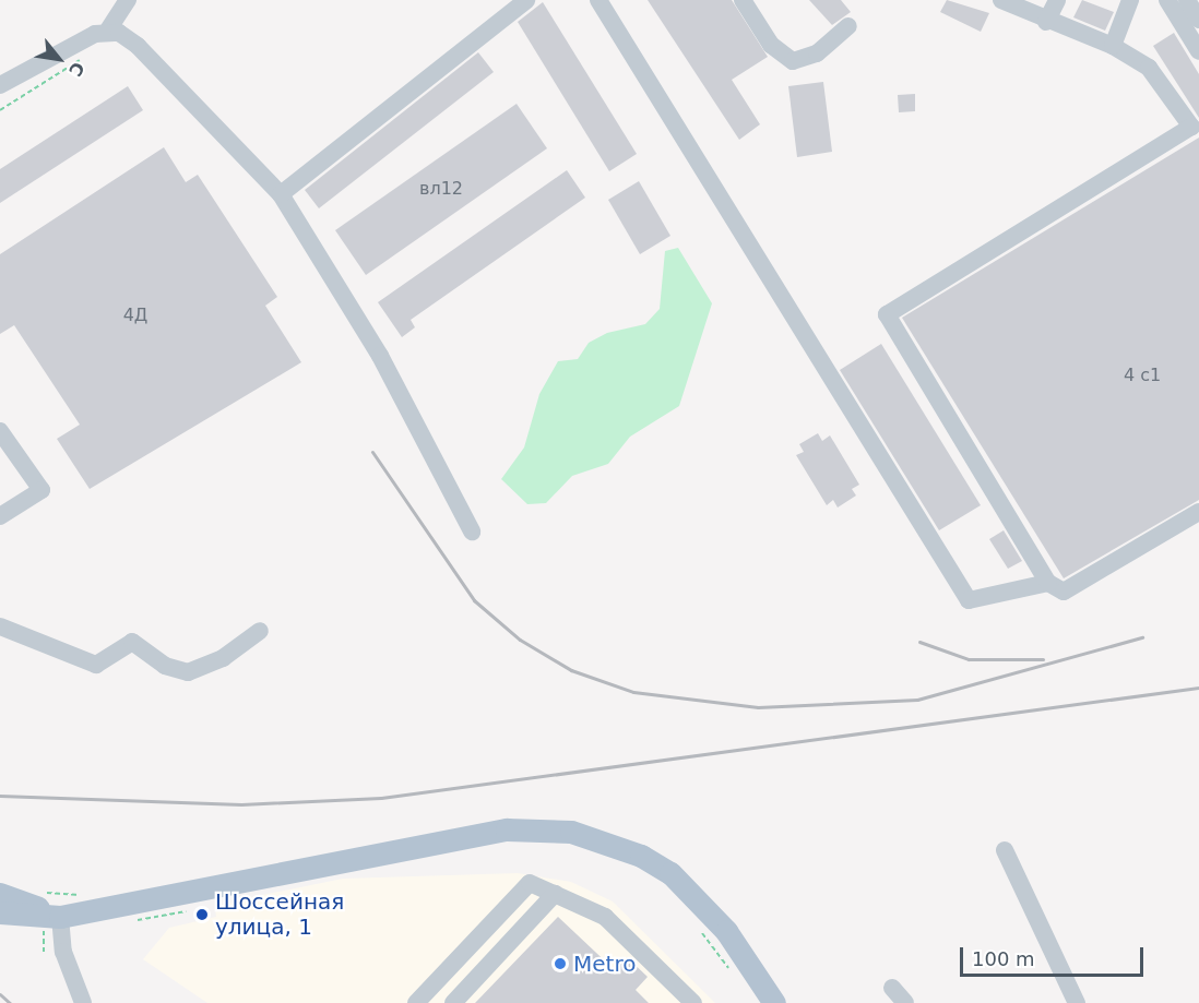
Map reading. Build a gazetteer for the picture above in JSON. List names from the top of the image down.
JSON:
{
  "places": ["Шоссейная улица, 1", "Metro"],
  "house_numbers": ["вл12", "4Д", "4 с1"],
  "scale_bar": "100 m",
  "north": "bottom right"
}
